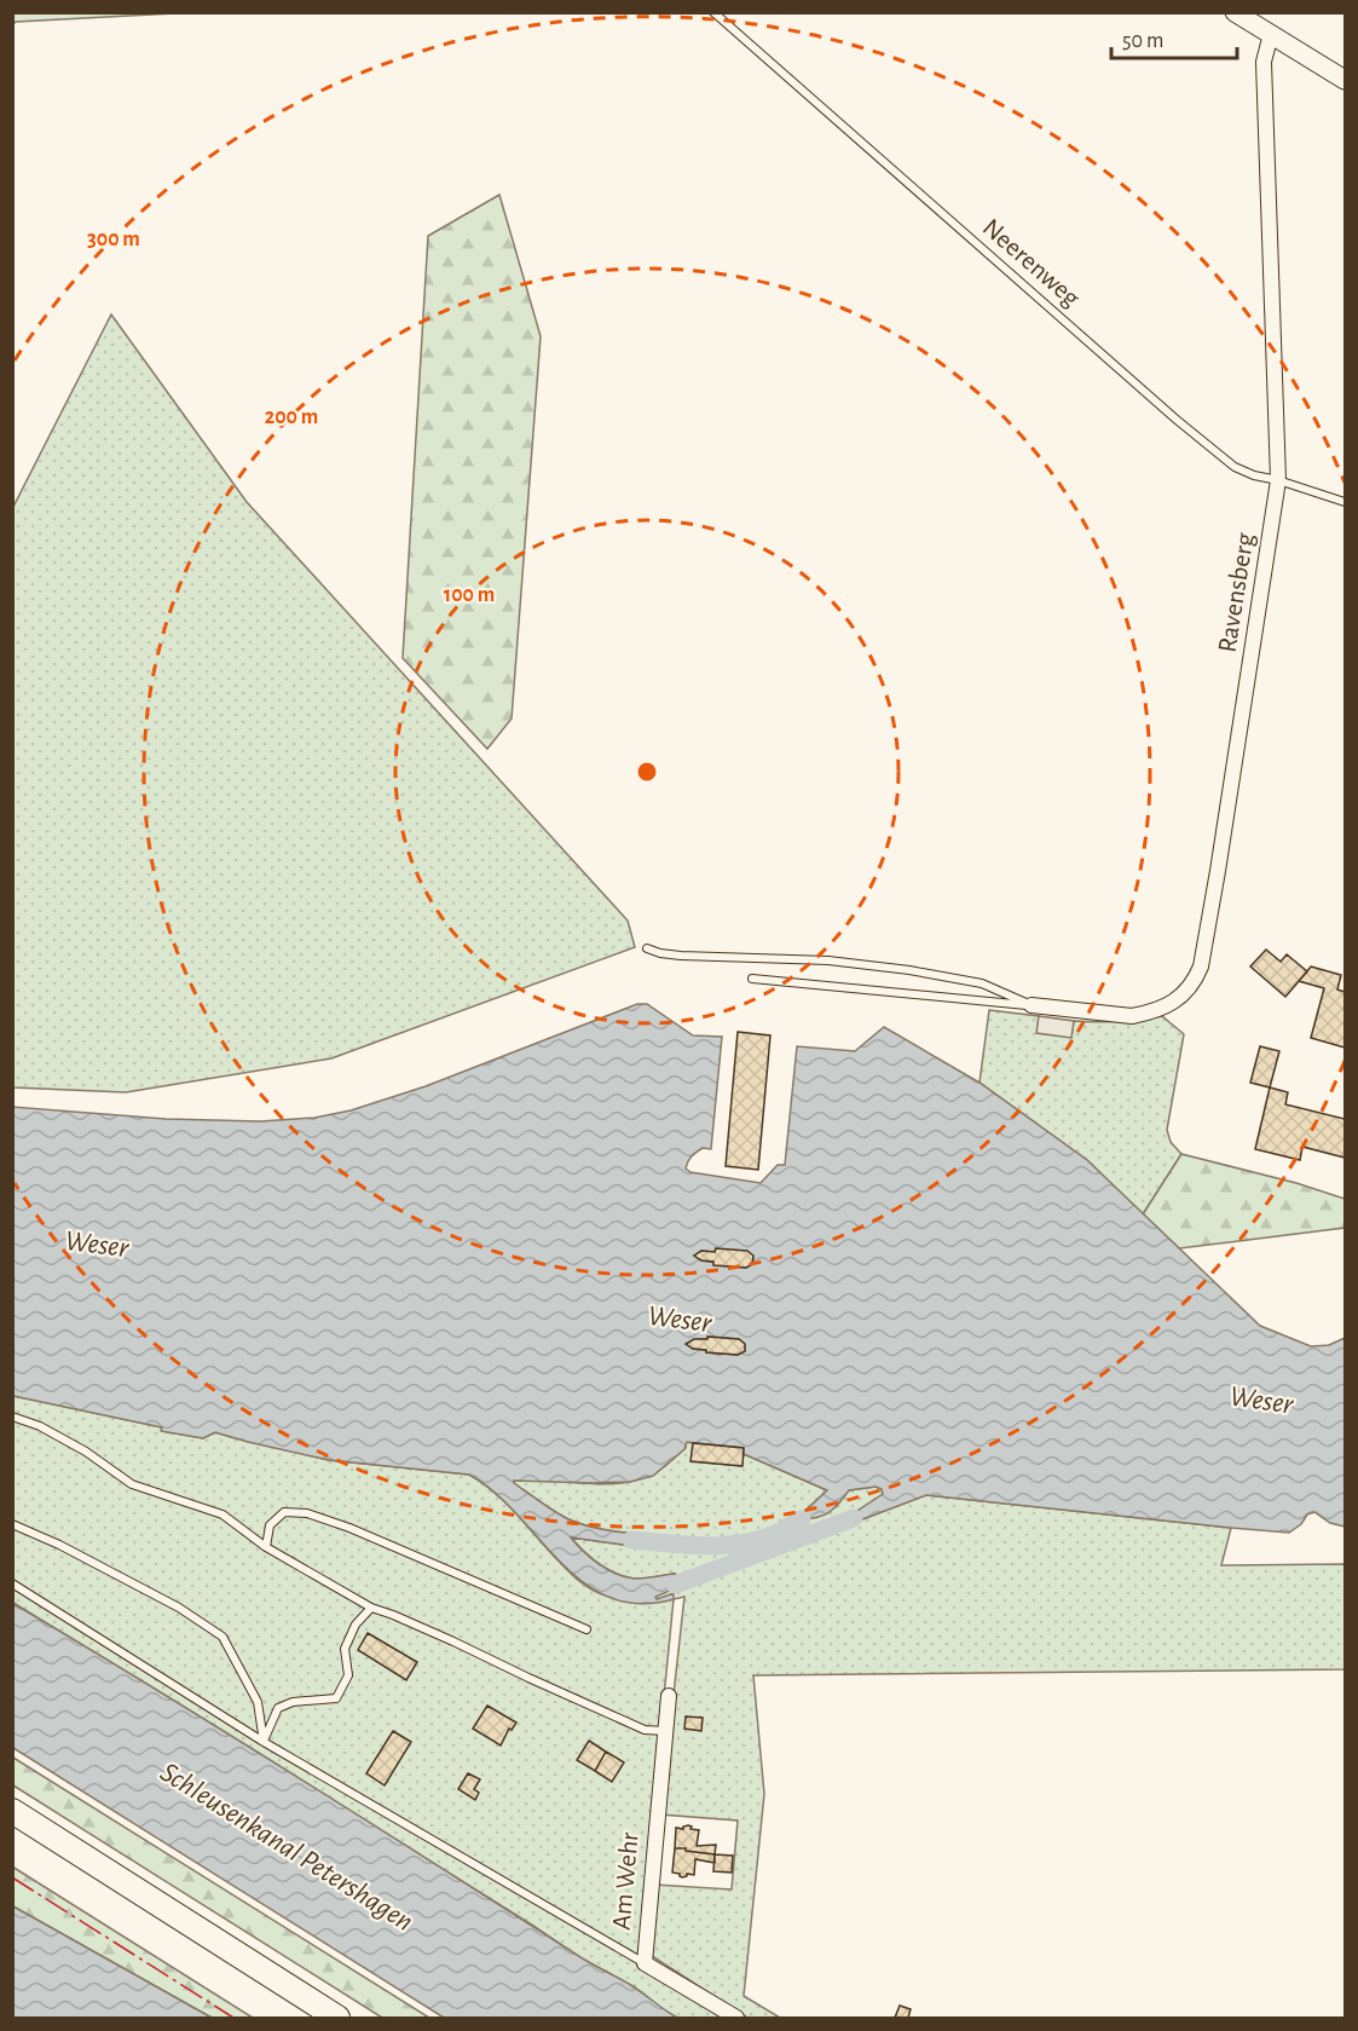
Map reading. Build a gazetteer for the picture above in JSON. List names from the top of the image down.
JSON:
{
  "streets": {
    "street": ["Ravensberg", "Am Wehr"],
    "lane": ["Neerenweg"]
  },
  "crossings": [
    ["Neerenweg", "Ravensberg"]
  ],
  "water": ["Weser", "Schleusenkanal Petershagen"],
  "scale_bar": "50 m",
  "rings": ["300 m", "200 m", "100 m"]
}
